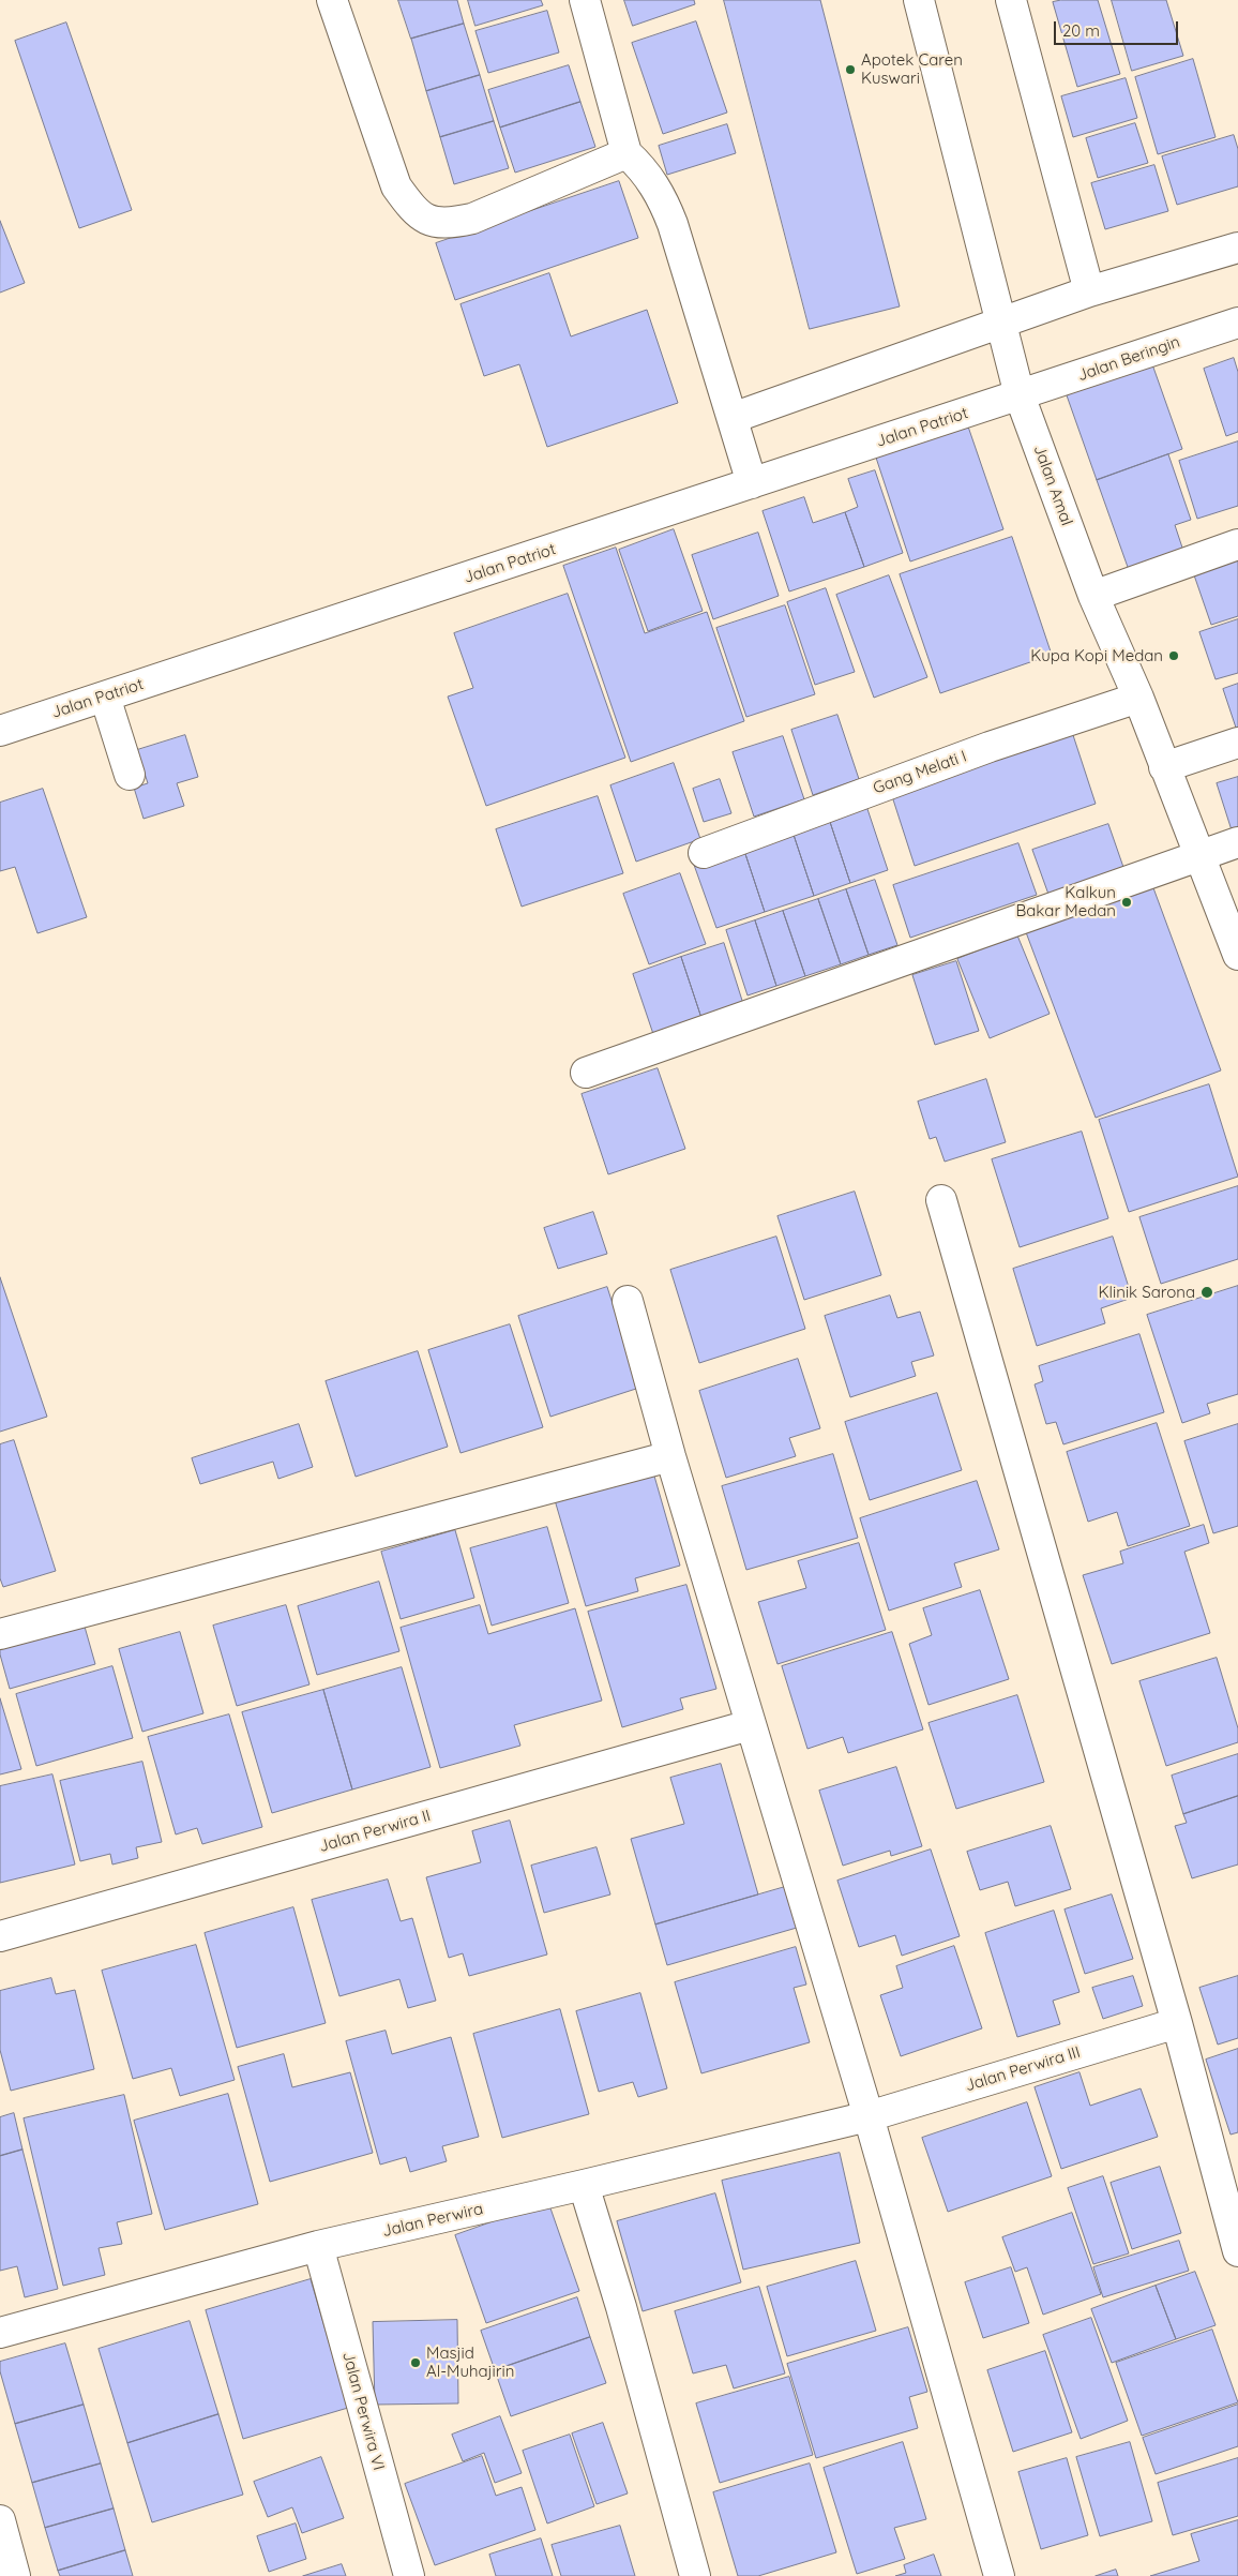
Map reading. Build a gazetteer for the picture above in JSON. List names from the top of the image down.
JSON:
{
  "streets": {
    "street": [
      "Jalan Beringin",
      "Jalan Patriot",
      "Jalan Amal",
      "Gang Melati I",
      "Jalan Perwira II",
      "Jalan Perwira III",
      "Jalan Perwira",
      "Jalan Perwira VI"
    ]
  },
  "crossings": [
    ["Jalan Beringin", "Jalan Patriot"],
    ["Jalan Beringin", "Jalan Amal"],
    ["Jalan Patriot", "Jalan Amal"],
    ["Jalan Amal", "Gang Melati I"],
    ["Jalan Perwira III", "Jalan Perwira"],
    ["Jalan Perwira", "Jalan Perwira VI"]
  ],
  "places": [
    "Apotek Caren Kuswari",
    "Kupa Kopi Medan",
    "Kalkun Bakar Medan",
    "Klinik Sarona",
    "Masjid Al-Muhajirin"
  ],
  "scale_bar": "20 m"
}
